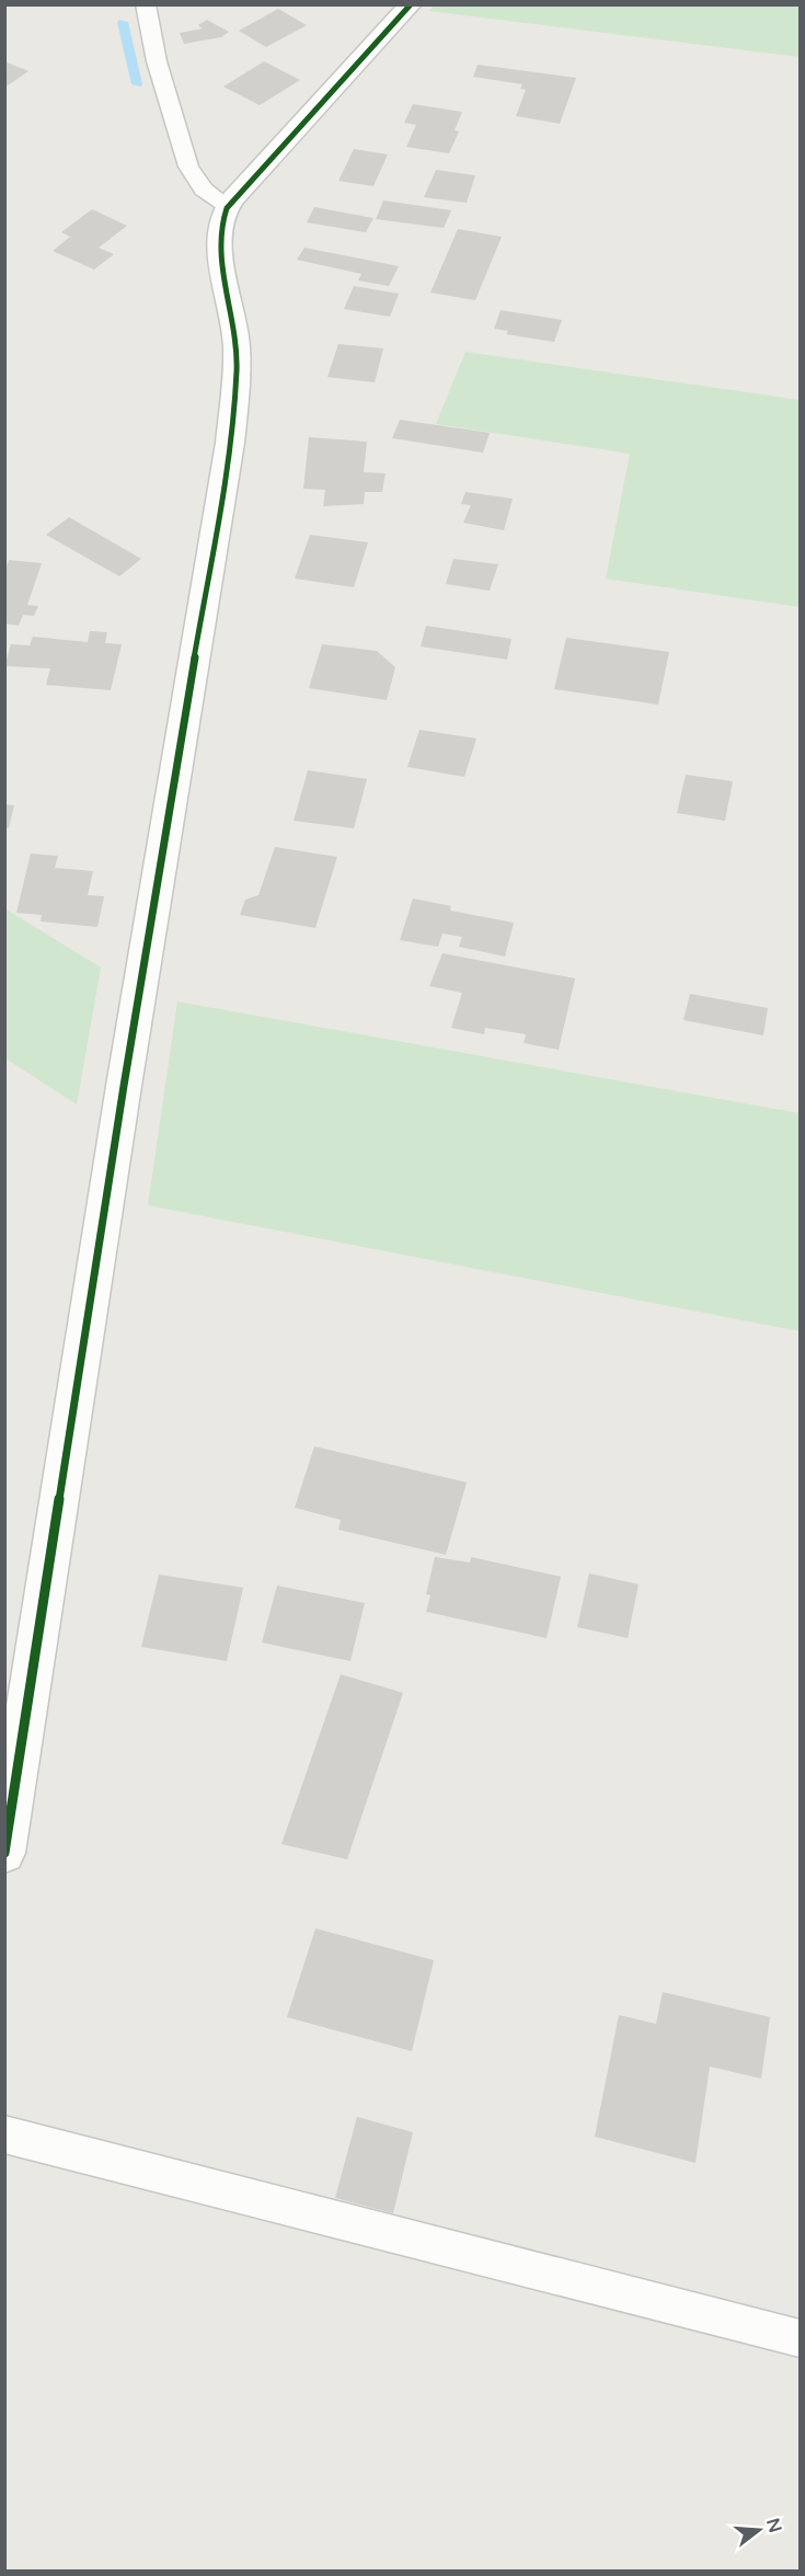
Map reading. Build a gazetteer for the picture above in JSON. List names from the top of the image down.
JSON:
{
  "north": "right"
}
